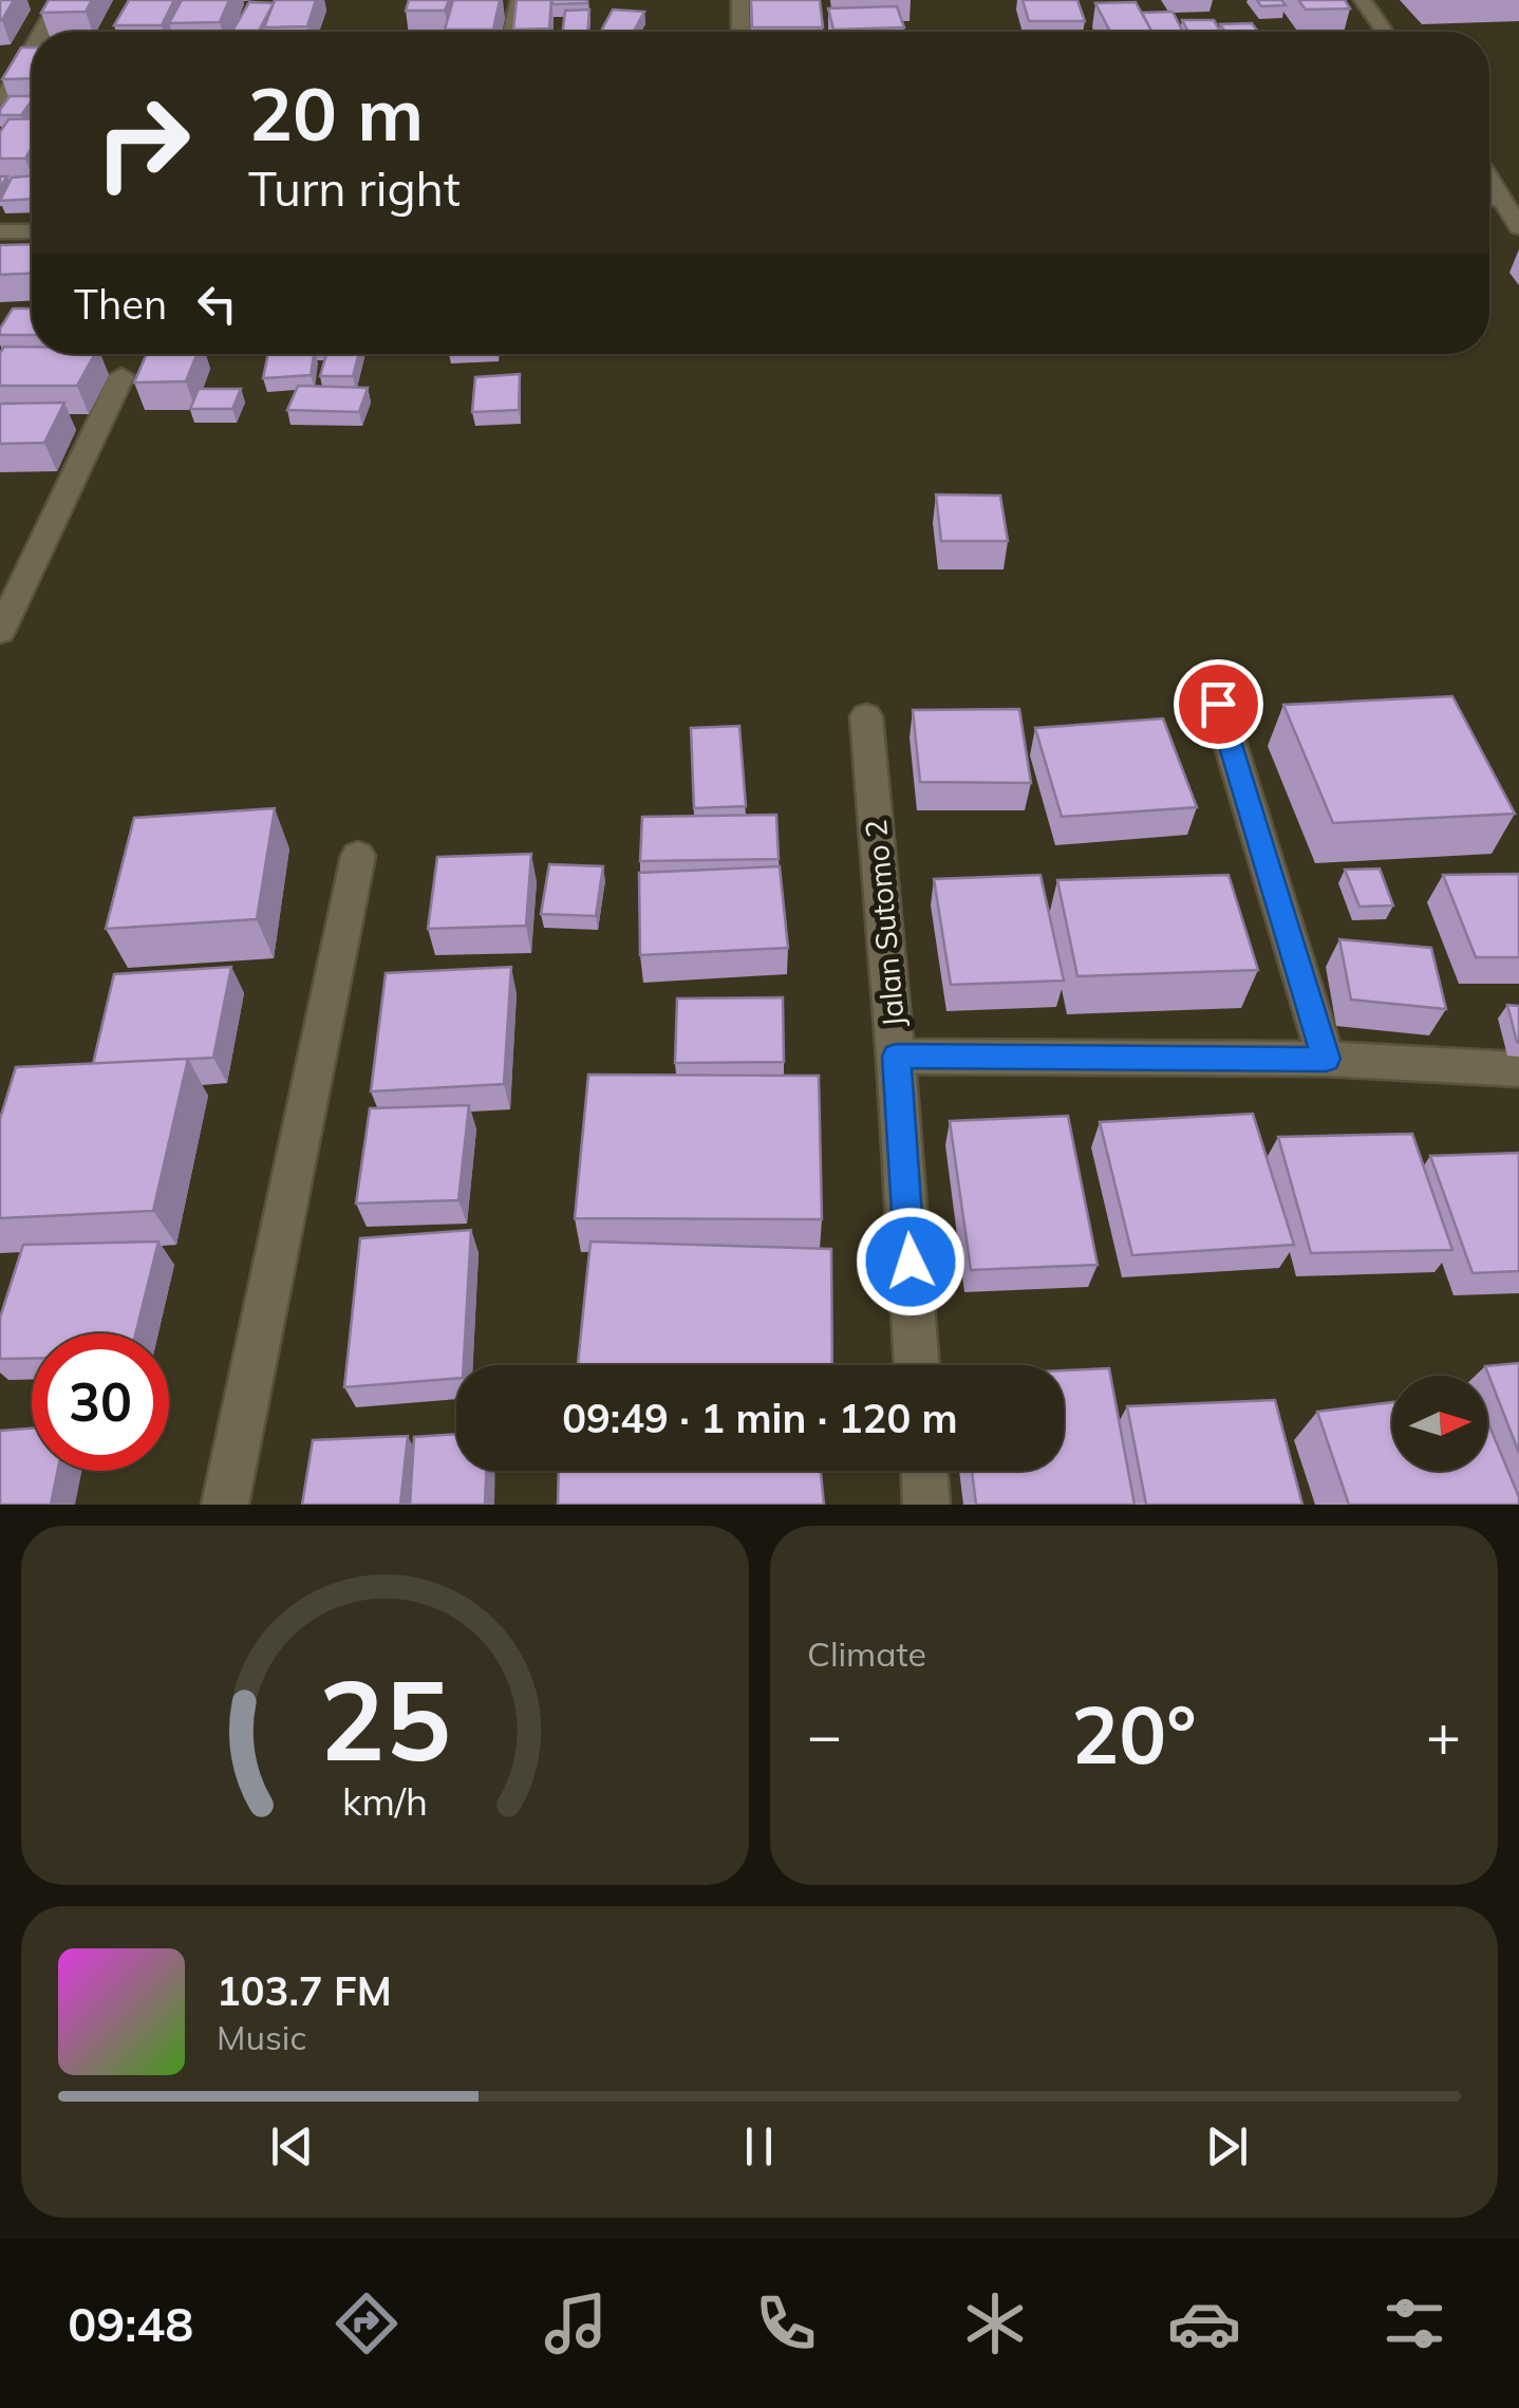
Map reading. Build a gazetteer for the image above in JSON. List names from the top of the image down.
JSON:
{
  "streets": {
    "street": ["Jalan Sutomo 2"]
  },
  "north": "right",
  "page": {
    "turn": ["20 m", "Turn right"],
    "then": "Then",
    "limit": "30",
    "trip": "09:49 · 1 min · 120 m",
    "tile": "Climate",
    "heat": ["−", "20°", "+"],
    "song": ["103.7 FM", "Music"],
    "tabs": "09:48",
    "gauge": ["25", "km/h"]
  }
}
